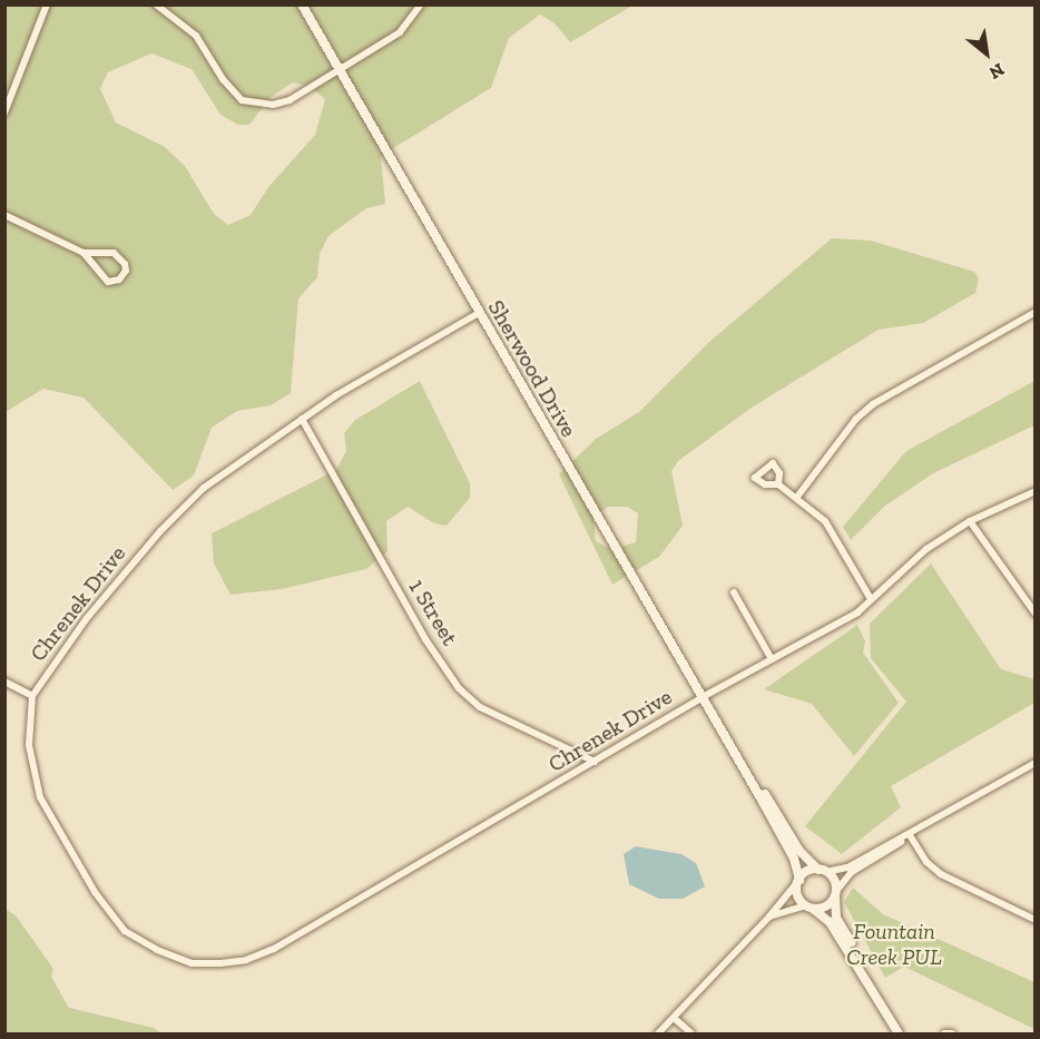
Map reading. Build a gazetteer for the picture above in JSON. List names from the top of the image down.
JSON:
{
  "streets": {
    "street": ["Sherwood Drive", "Chrenek Drive", "1 Street"]
  },
  "crossings": [
    ["Sherwood Drive", "Chrenek Drive"],
    ["Chrenek Drive", "1 Street"]
  ],
  "parks": ["Fountain Creek PUL"],
  "north": "bottom right"
}
